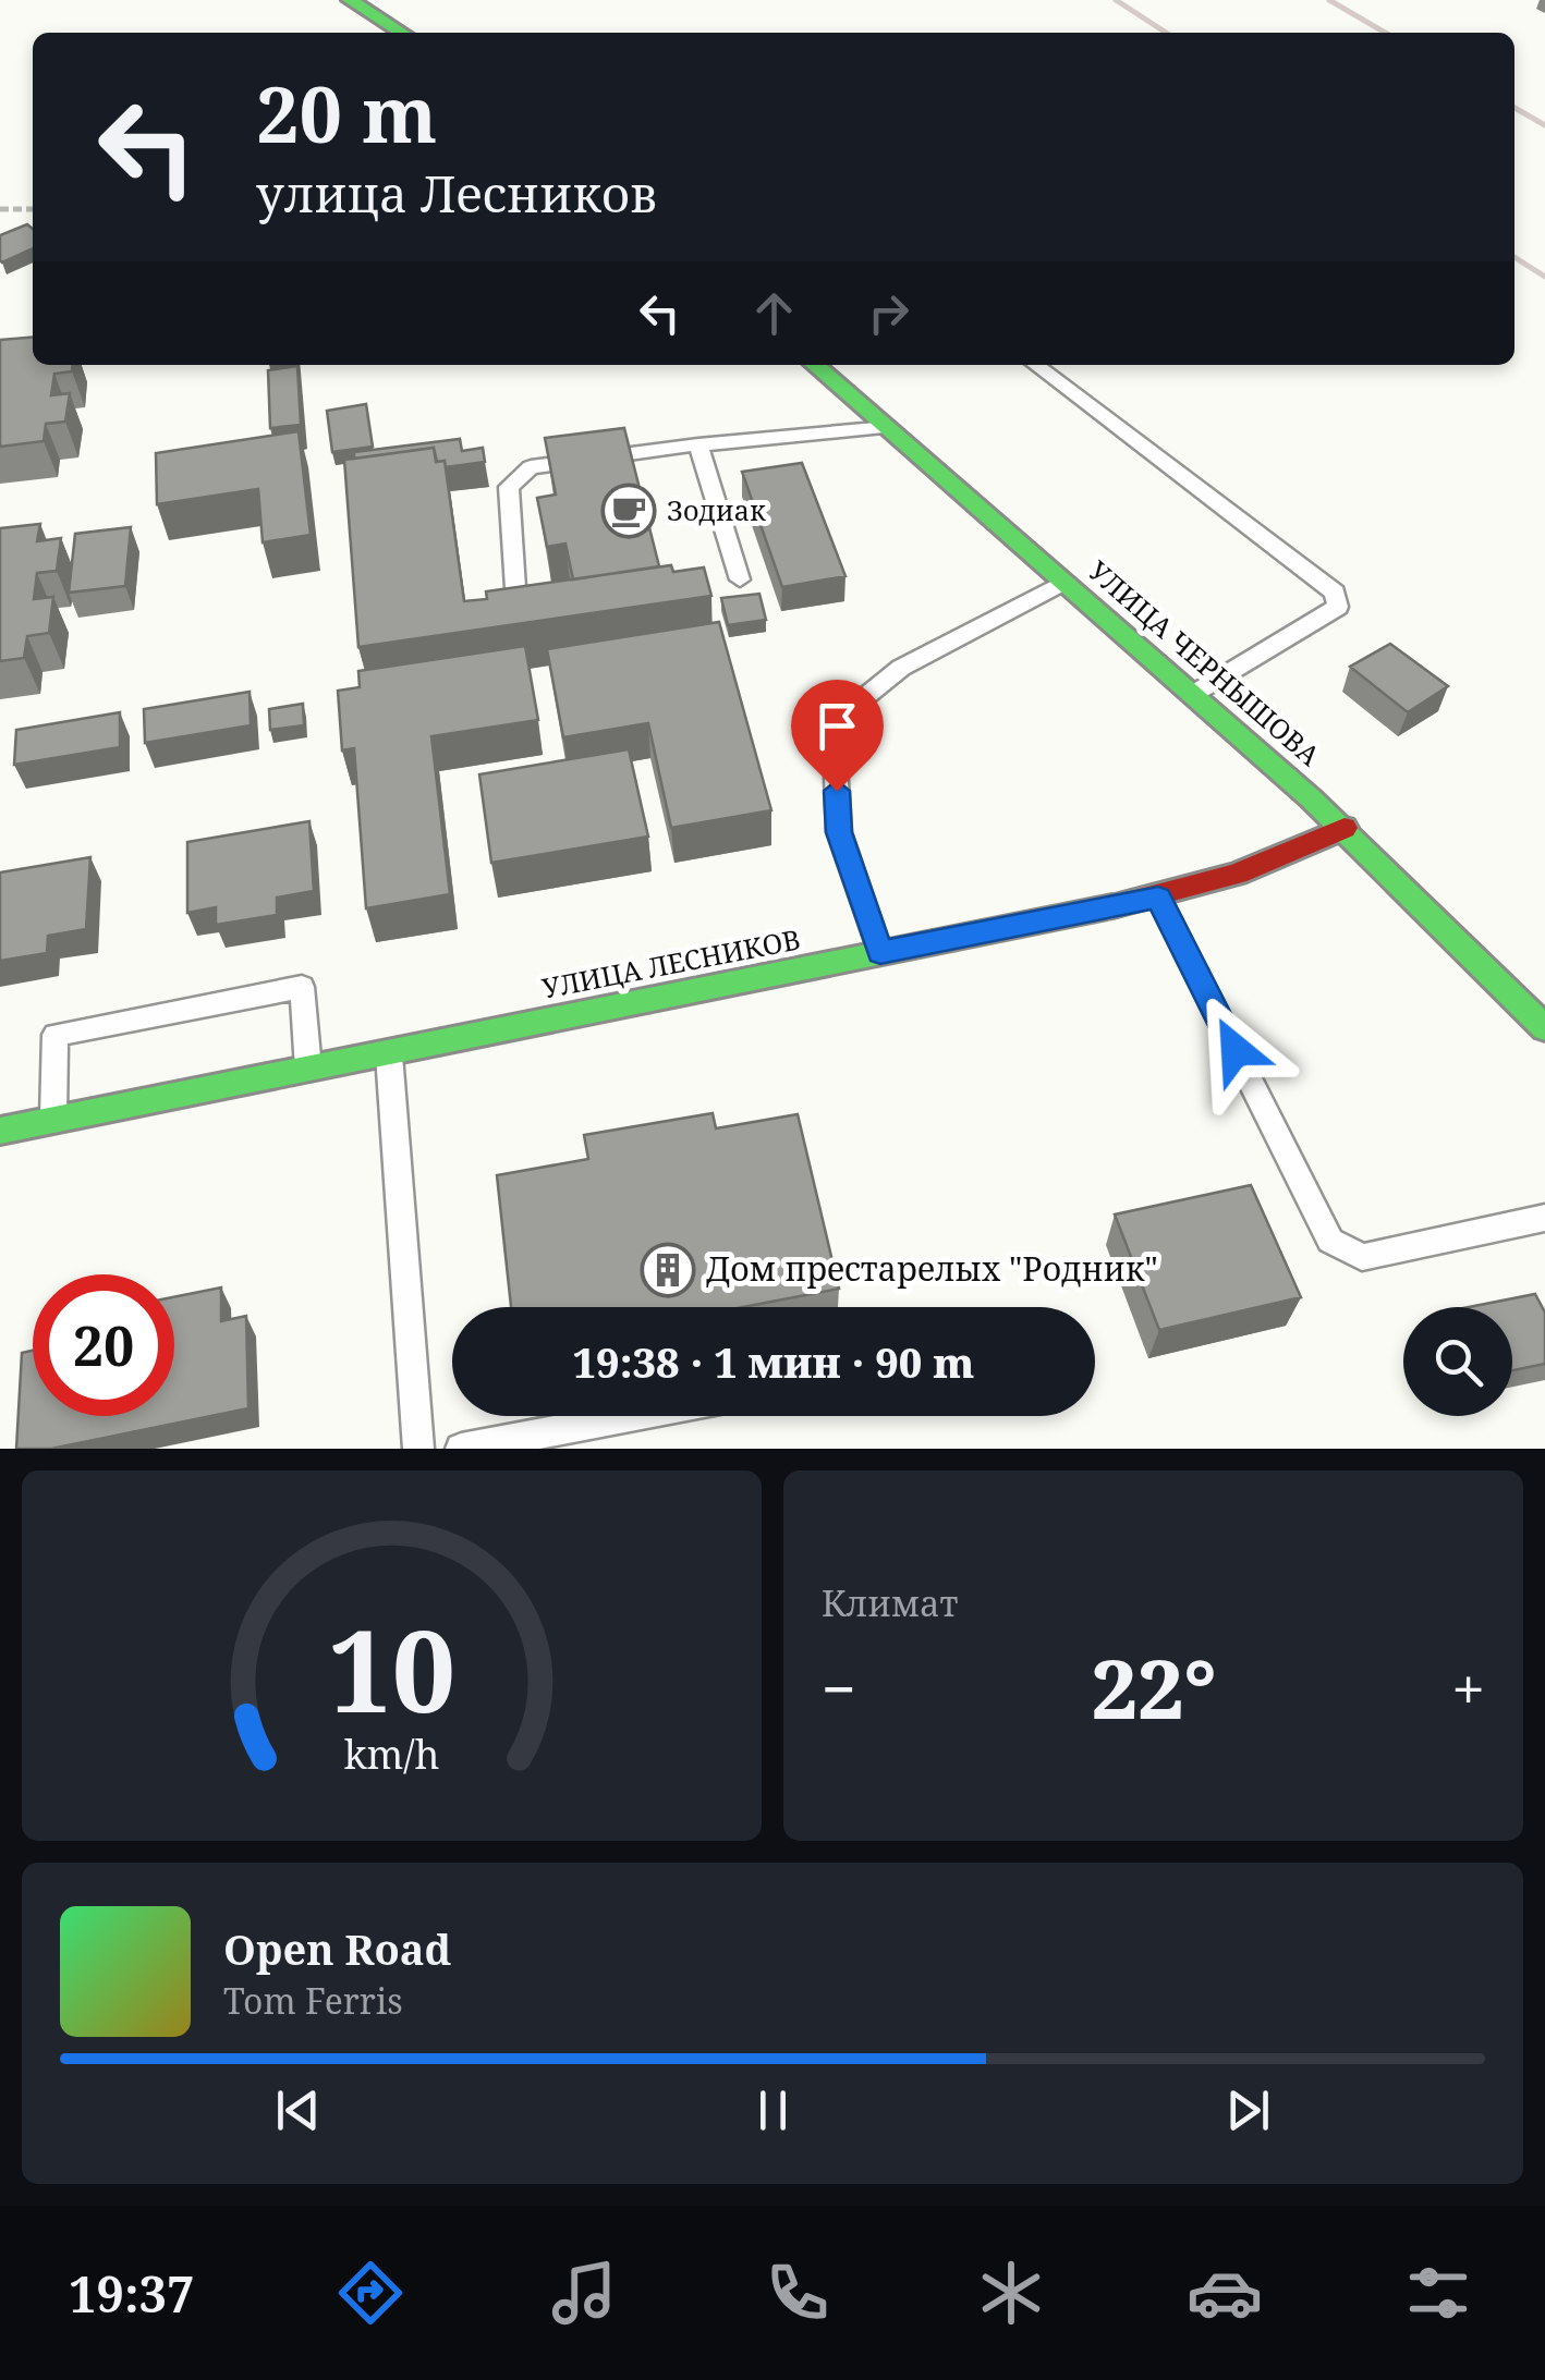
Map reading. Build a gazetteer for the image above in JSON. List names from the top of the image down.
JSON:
{
  "streets": {
    "main road": ["УЛИЦА ЧЕРНЫШОВА", "УЛИЦА ЛЕСНИКОВ"]
  },
  "crossings": [
    ["УЛИЦА ЧЕРНЫШОВА", "УЛИЦА ЛЕСНИКОВ"]
  ],
  "places": {
    "cafe": ["Зодиак"],
    "building": ["Дом престарелых \"Родник\""]
  },
  "page": {
    "turn": ["20 m", "улица Лесников"],
    "limit": "20",
    "trip": "19:38 · 1 мин · 90 m",
    "tile": "Климат",
    "heat": ["−", "22°", "+"],
    "song": ["Open Road", "Tom Ferris"],
    "tabs": "19:37",
    "gauge": ["10", "km/h"]
  }
}
